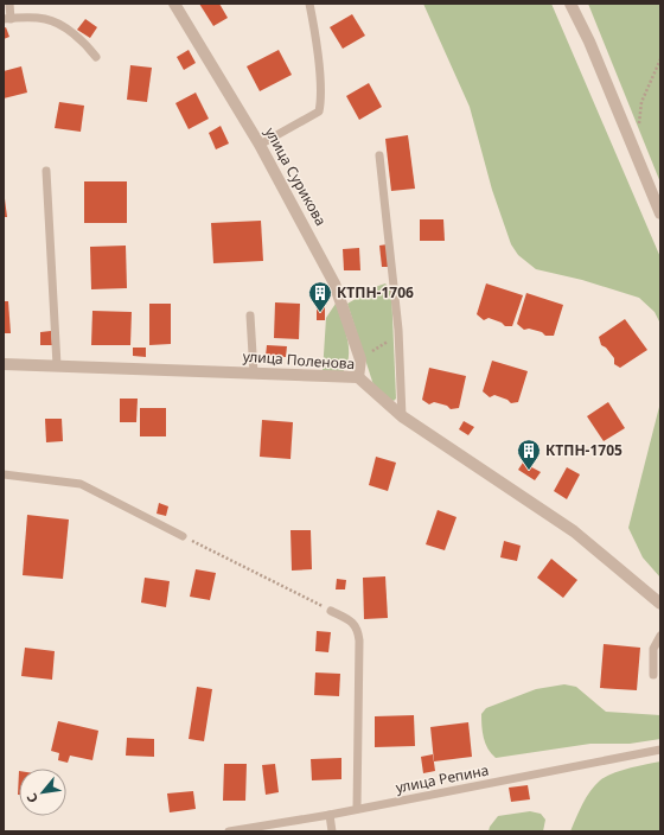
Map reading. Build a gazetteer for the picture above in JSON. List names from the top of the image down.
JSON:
{
  "streets": {
    "street": ["улица Сурикова", "улица Поленова"],
    "lane": ["улица Репина"]
  },
  "crossings": [
    ["улица Сурикова", "улица Поленова"]
  ],
  "places": {
    "building": ["КТПН-1706", "КТПН-1705"]
  },
  "north": "bottom left"
}
